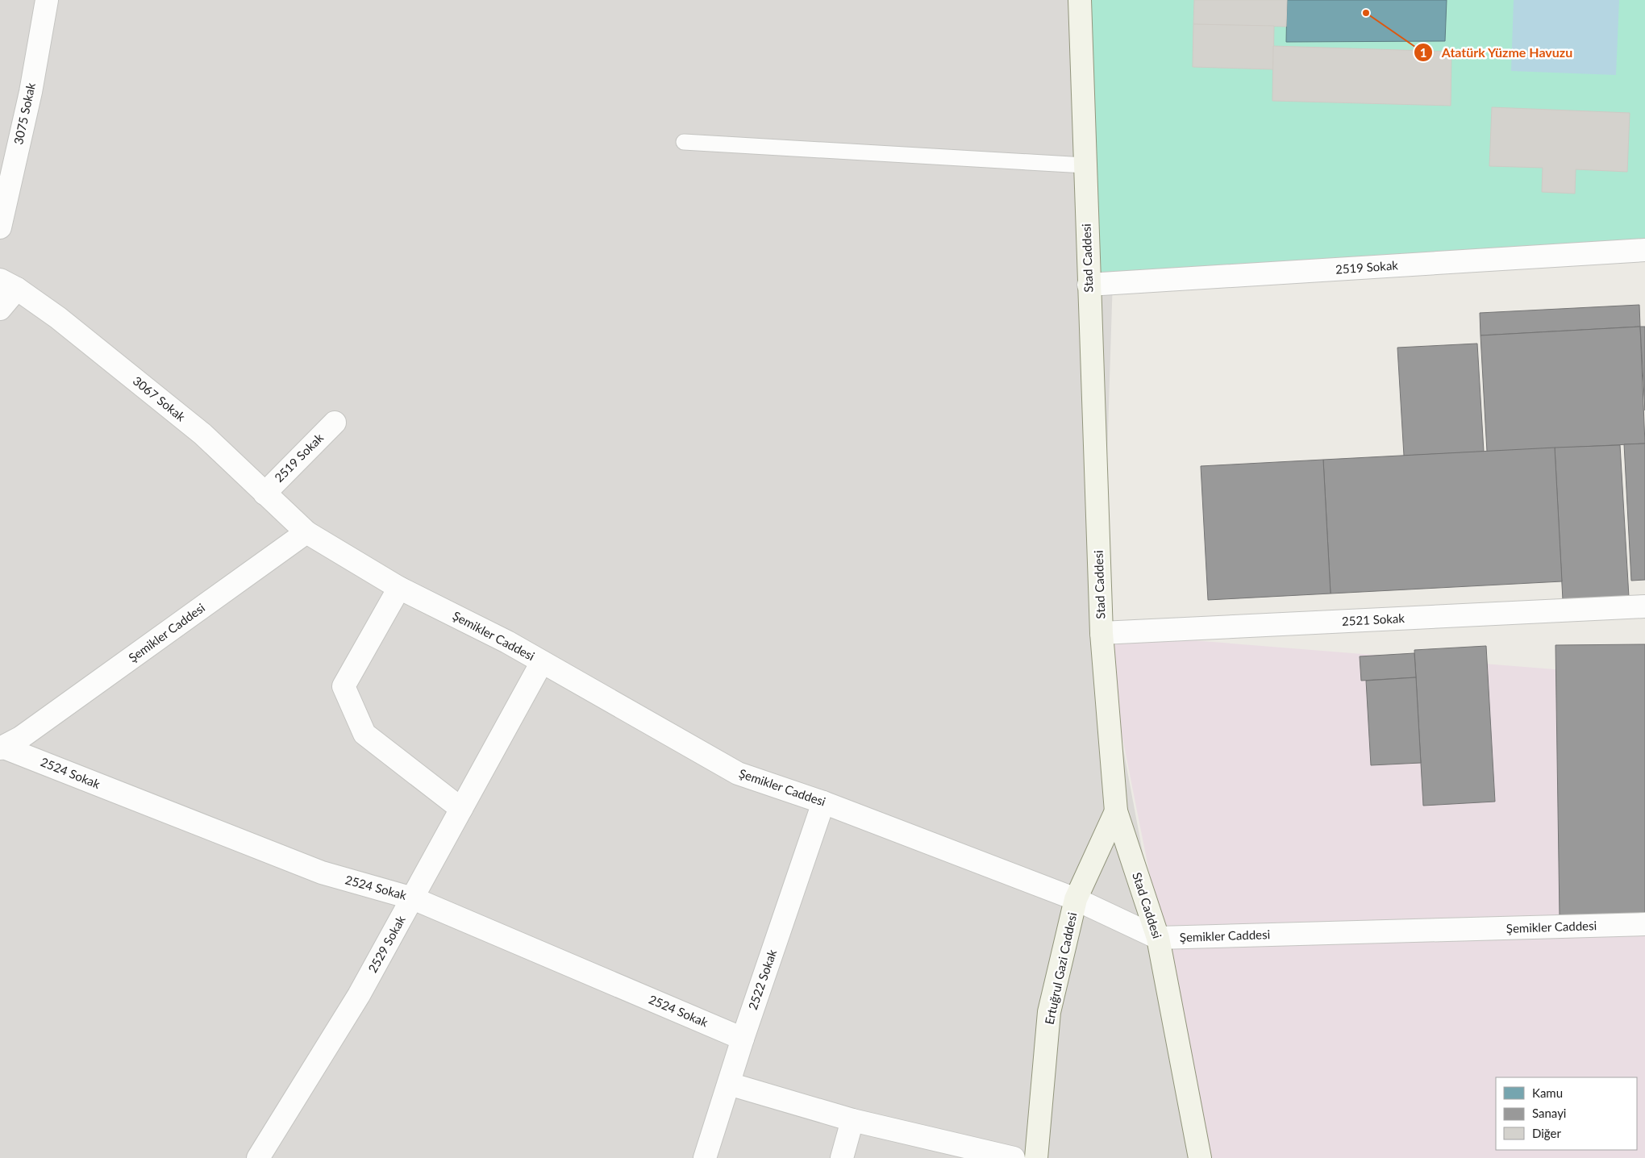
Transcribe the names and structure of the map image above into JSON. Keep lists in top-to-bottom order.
{
  "streets": {
    "street": [
      "3075 Sokak",
      "Stad Caddesi",
      "2519 Sokak",
      "3067 Sokak",
      "2521 Sokak",
      "Şemikler Caddesi",
      "2524 Sokak",
      "2529 Sokak",
      "Ertuğrul Gazi Caddesi",
      "2522 Sokak"
    ]
  },
  "crossings": [
    ["Stad Caddesi", "2519 Sokak"],
    ["Stad Caddesi", "2521 Sokak"],
    ["Stad Caddesi", "Şemikler Caddesi"],
    ["Stad Caddesi", "Ertuğrul Gazi Caddesi"],
    ["2519 Sokak", "3067 Sokak"],
    ["3067 Sokak", "Şemikler Caddesi"],
    ["Şemikler Caddesi", "2524 Sokak"],
    ["Şemikler Caddesi", "2529 Sokak"],
    ["Şemikler Caddesi", "Ertuğrul Gazi Caddesi"],
    ["Şemikler Caddesi", "2522 Sokak"],
    ["2524 Sokak", "2529 Sokak"],
    ["2524 Sokak", "2522 Sokak"]
  ],
  "places": ["Atatürk Yüzme Havuzu"],
  "legend": ["Kamu", "Sanayi", "Diğer"]
}
